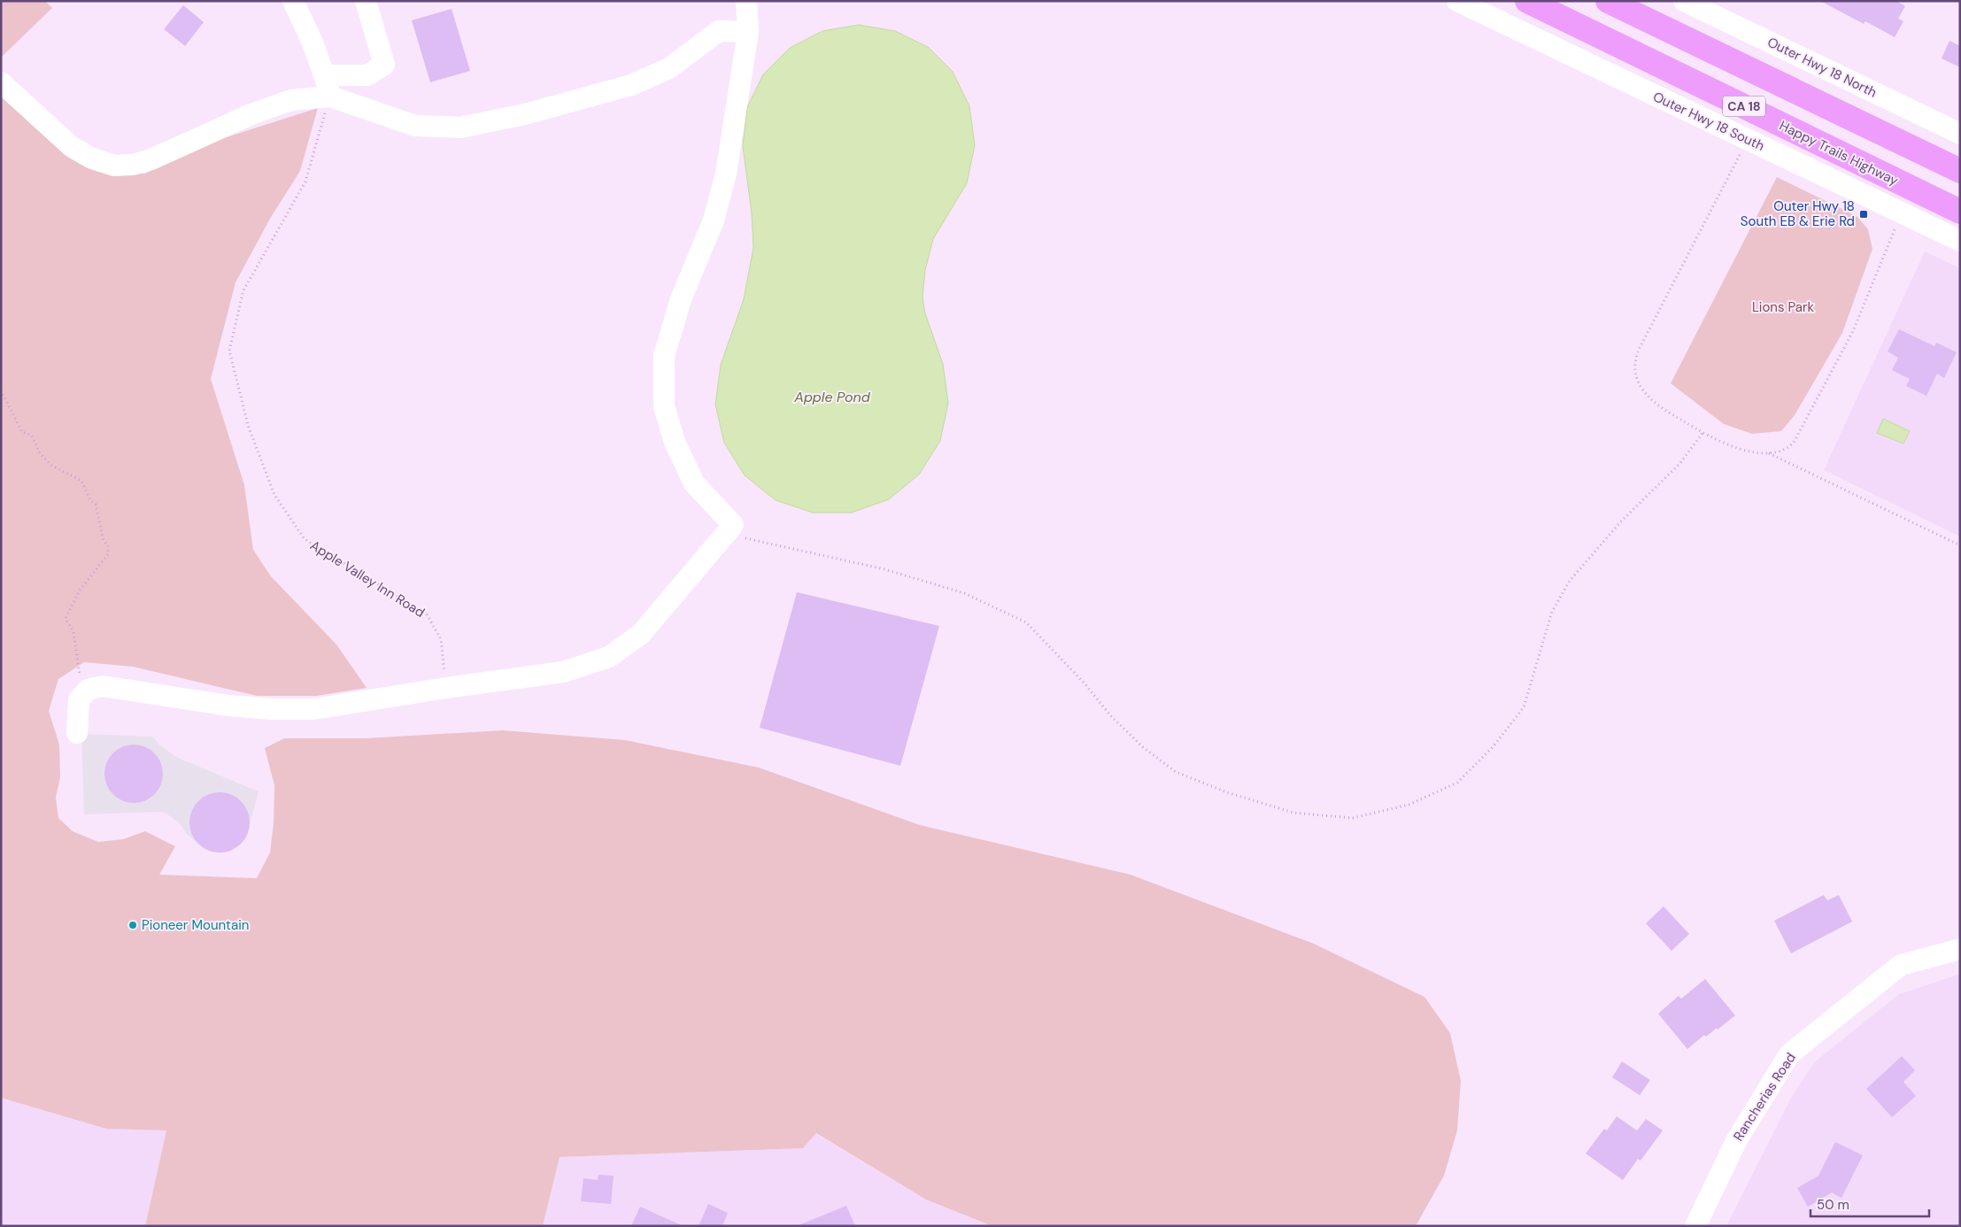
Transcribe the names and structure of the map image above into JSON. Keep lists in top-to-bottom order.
{
  "streets": {
    "main road": ["CA 18", "Happy Trails Highway"],
    "street": ["Outer Hwy 18 North", "Outer Hwy 18 South", "Rancherias Road"],
    "path": ["Apple Valley Inn Road"]
  },
  "water": ["Apple Pond"],
  "parks": ["Lions Park"],
  "places": {
    "transit": ["Outer Hwy 18 South EB & Erie Rd"],
    "other": ["Pioneer Mountain"]
  },
  "scale_bar": "50 m"
}
